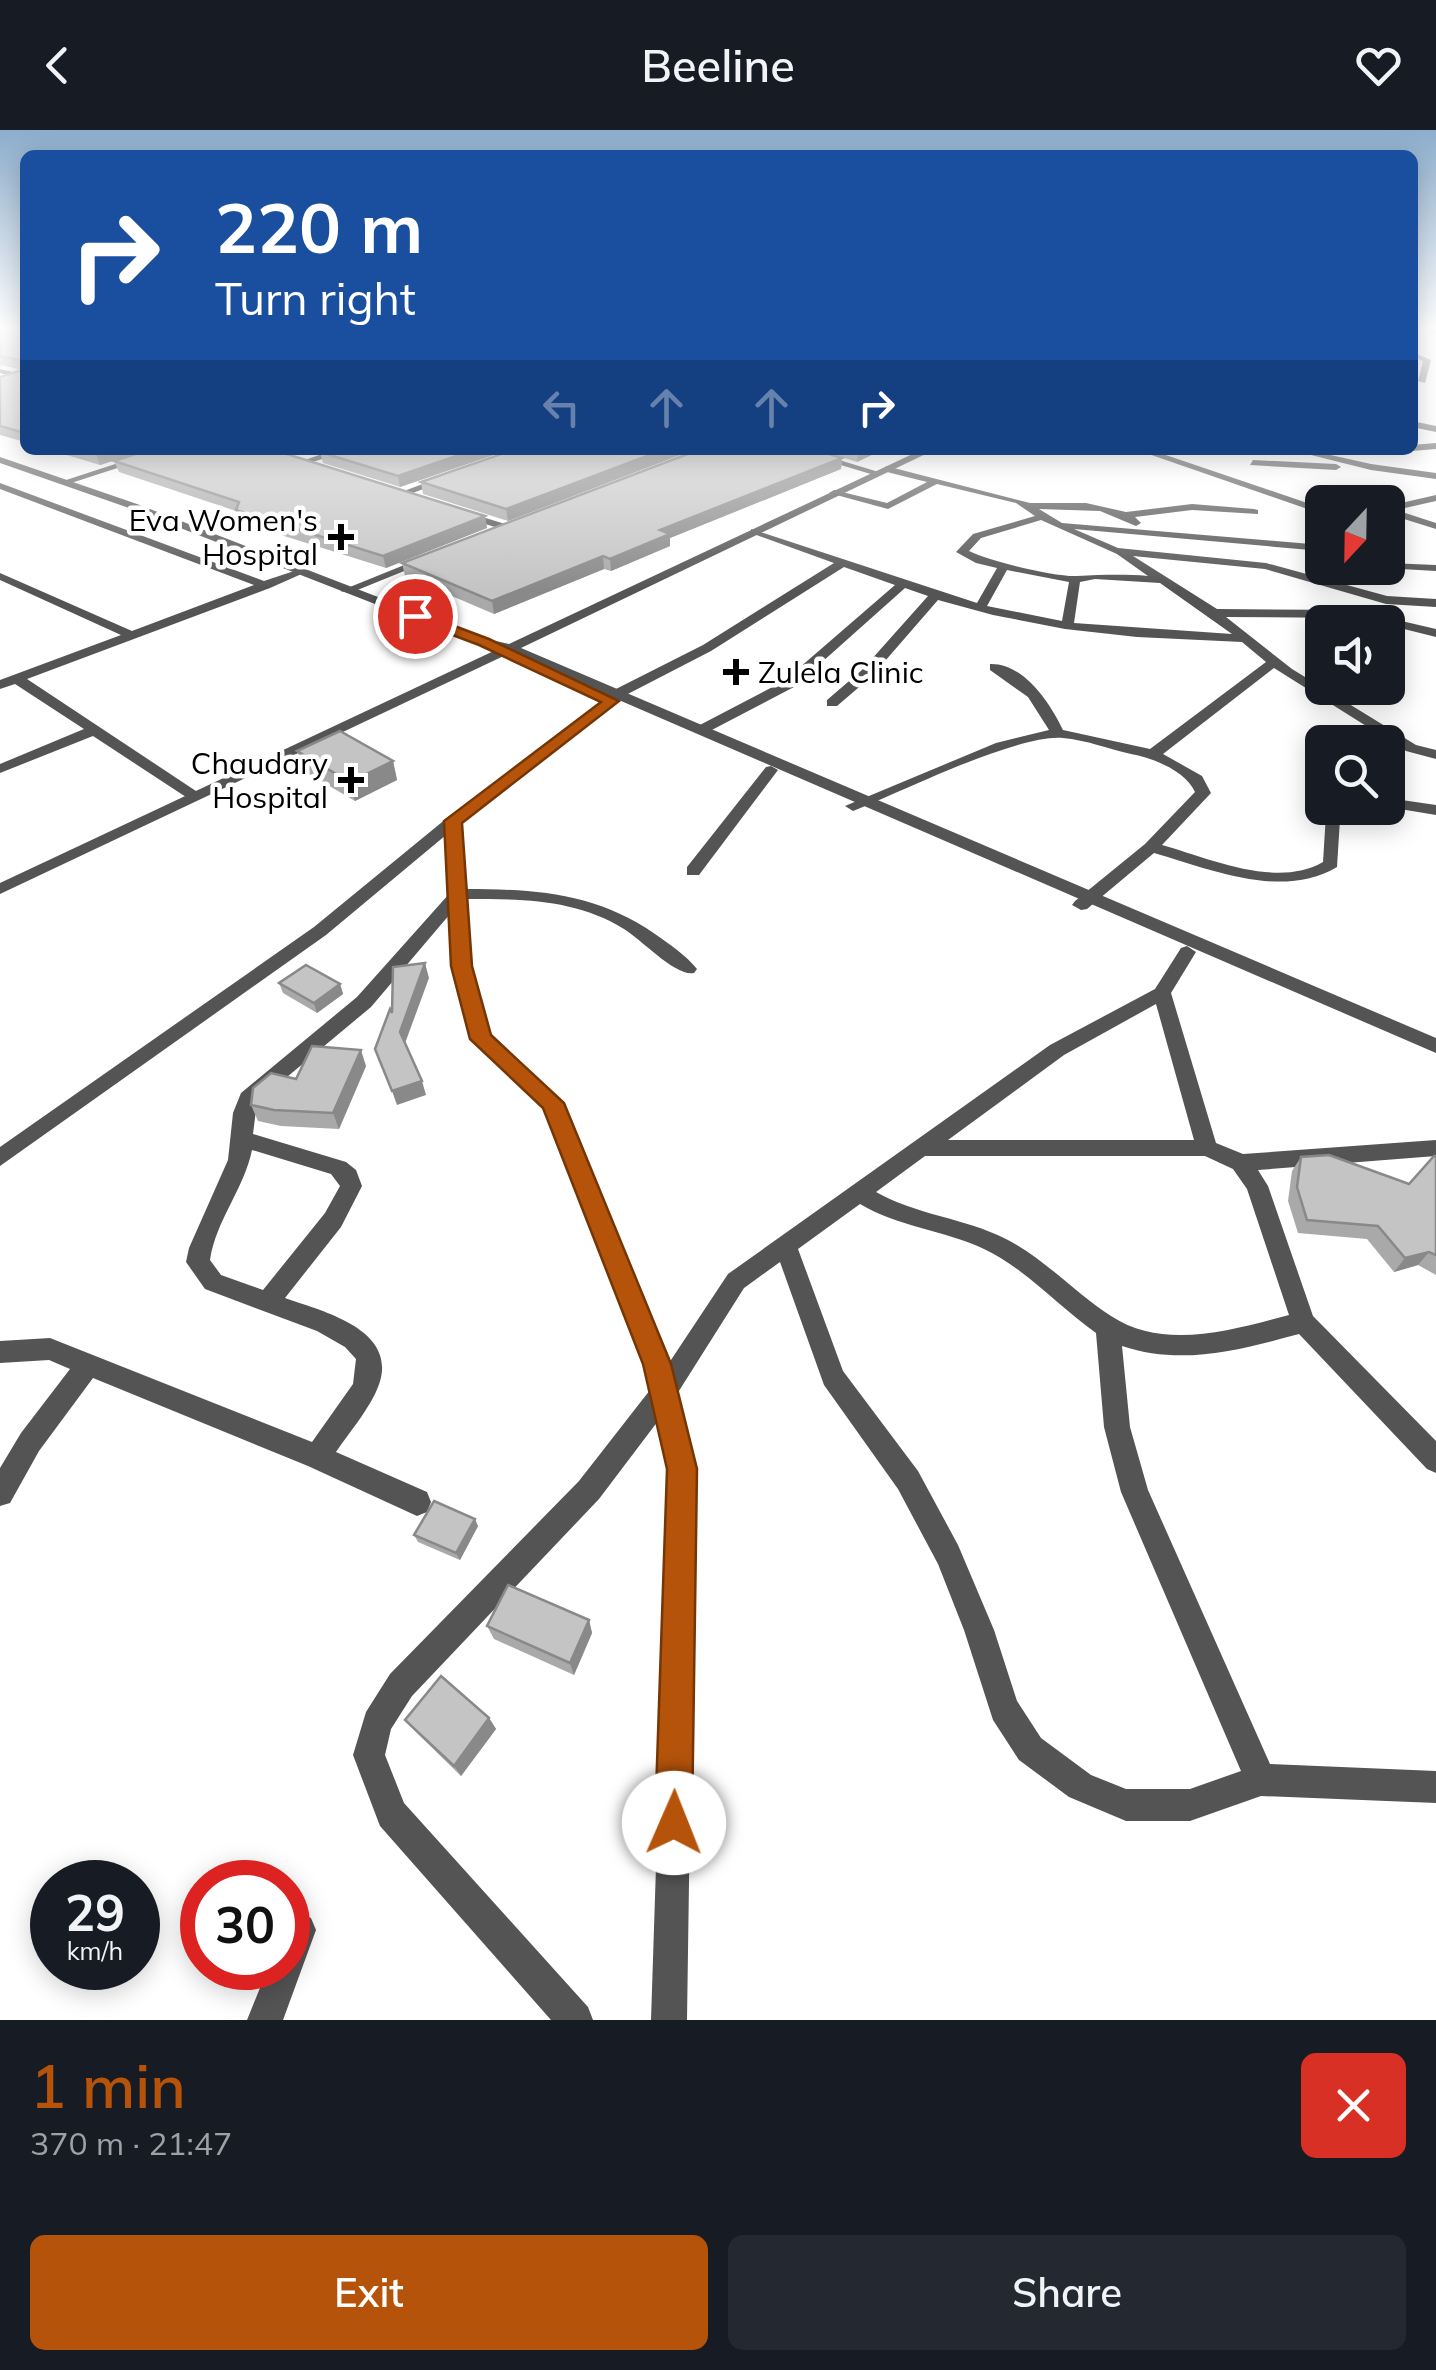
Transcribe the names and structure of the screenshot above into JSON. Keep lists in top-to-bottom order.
{
  "places": {
    "health": ["Eva Women's Hospital", "Zulela Clinic", "Chaudary Hospital"]
  },
  "north": "bottom",
  "page": {
    "header": "Beeline",
    "turn": ["220 m", "Turn right"],
    "speed": "29 km/h",
    "limit": "30",
    "heading": ["1 min", "370 m · 21:47"],
    "buttons": ["Exit", "Share"]
  }
}
